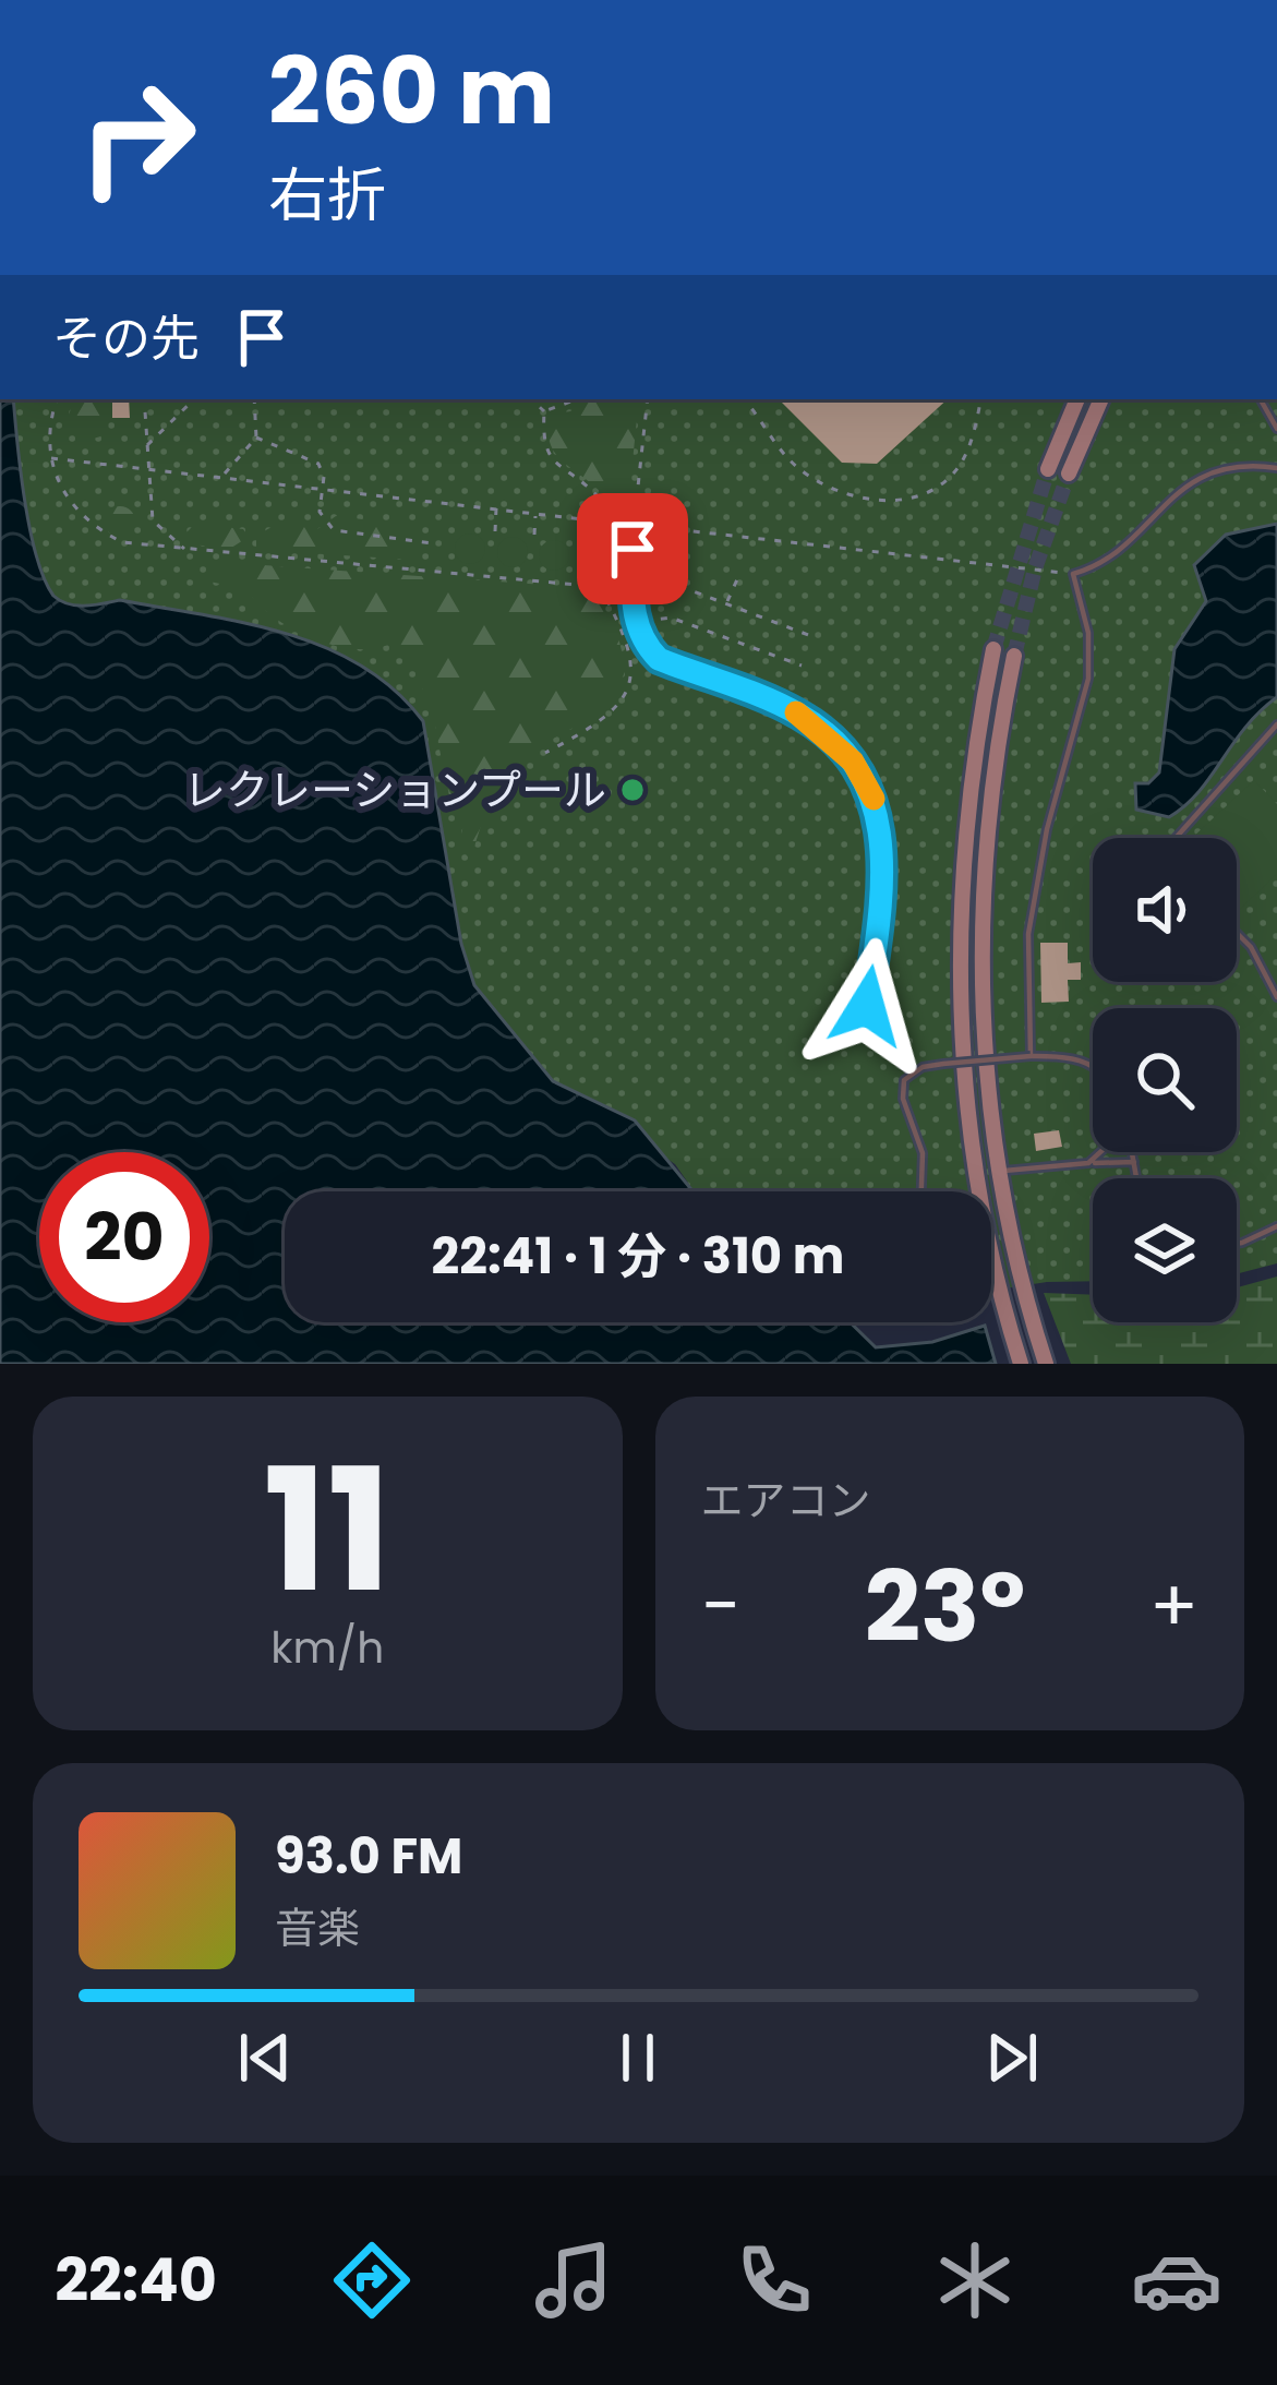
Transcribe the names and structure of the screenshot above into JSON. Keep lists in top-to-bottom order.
{
  "places": ["レクレーションプール"],
  "page": {
    "turn": ["260 m", "右折"],
    "then": "その先",
    "limit": "20",
    "trip": "22:41 · 1 分 · 310 m",
    "tile": [
      ["11", "km/h"],
      "エアコン"
    ],
    "heat": ["−", "23°", "+"],
    "song": ["93.0 FM", "音楽"],
    "tabs": "22:40"
  }
}
